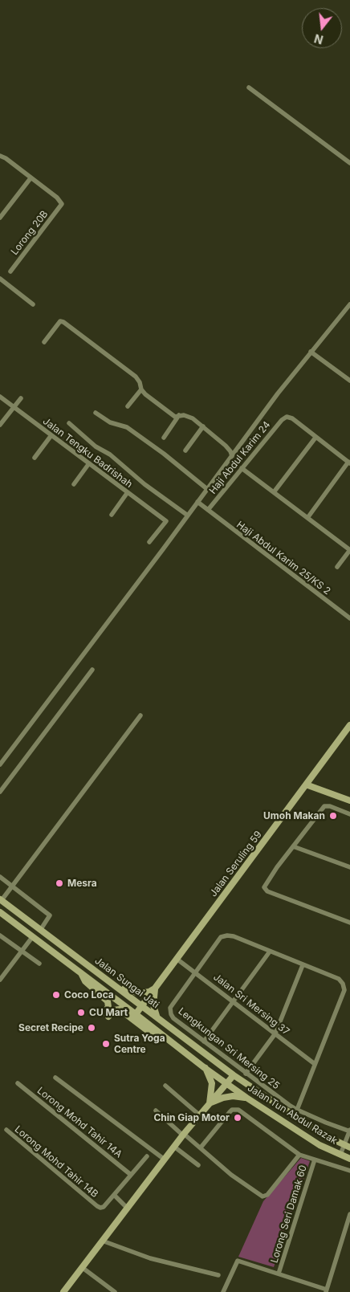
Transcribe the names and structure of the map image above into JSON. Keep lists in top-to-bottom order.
{
  "streets": {
    "main road": ["Jalan Seruling 59", "Jalan Sungai Jati", "Jalan Tun Abdul Razak"],
    "street": [
      "Lorong 20B",
      "Jalan Tengku Badrishah",
      "Haji Abdul Karim 24",
      "Haji Abdul Karim 25/KS 2",
      "Jalan Sri Mersing 37",
      "Lengkungan Sri Mersing 25",
      "Lorong Mohd Tahir 14A",
      "Lorong Mohd Tahir 14B",
      "Lorong Seri Damak 60"
    ]
  },
  "crossings": [
    ["Haji Abdul Karim 24", "Haji Abdul Karim 25/KS 2"],
    ["Jalan Seruling 59", "Jalan Sungai Jati"],
    ["Jalan Seruling 59", "Jalan Sri Mersing 37"],
    ["Jalan Sungai Jati", "Jalan Tun Abdul Razak"],
    ["Jalan Sri Mersing 37", "Lengkungan Sri Mersing 25"]
  ],
  "places": [
    "Umoh Makan",
    "Mesra",
    "Coco Loca",
    "CU Mart",
    "Secret Recipe",
    "Sutra Yoga Centre",
    "Chin Giap Motor"
  ],
  "north": "bottom"
}
